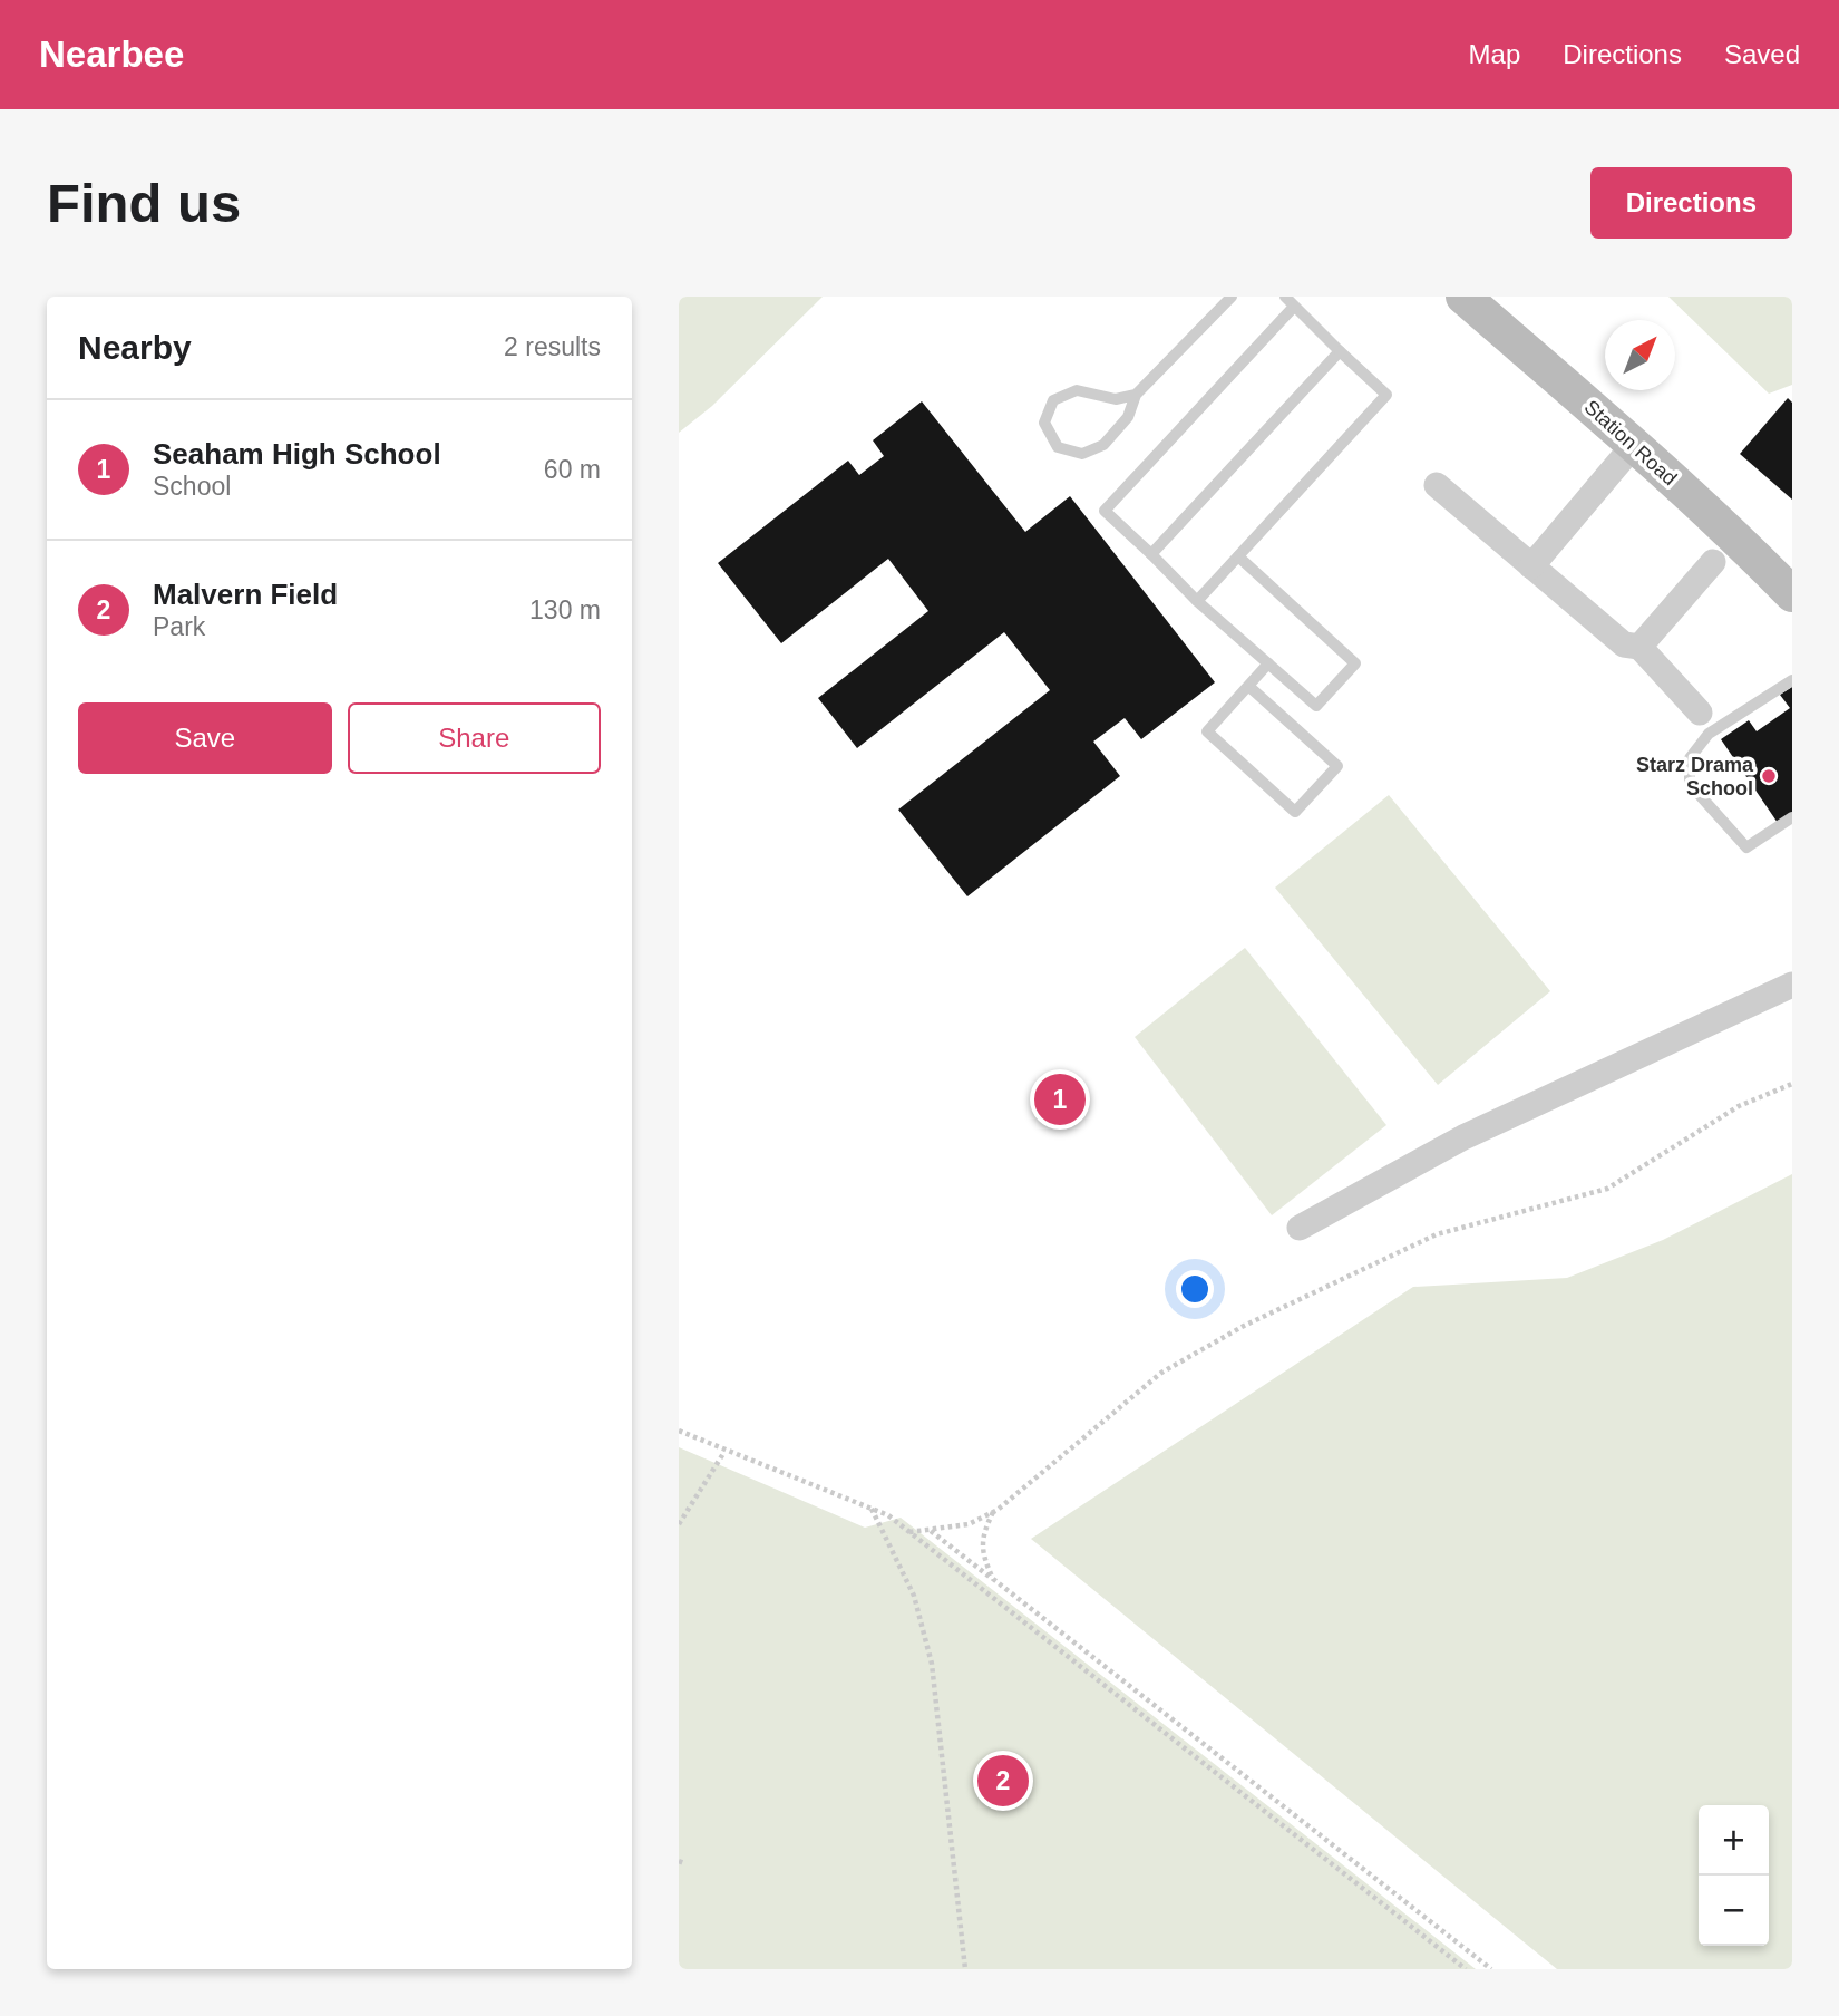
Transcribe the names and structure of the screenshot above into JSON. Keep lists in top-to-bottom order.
{
  "streets": {
    "main road": ["Station Road"]
  },
  "places": ["Starz Drama School"],
  "north": "top right",
  "page": {
    "header": "Nearbee",
    "nav": ["Map", "Directions", "Saved"],
    "buttons": [
      "Directions",
      ["Save", "Share"]
    ],
    "title": "Find us",
    "heading": ["Nearby", "2 results"],
    "list": [
      {
        "mark": "1",
        "name": "Seaham High School",
        "note": "School",
        "value": "60 m"
      },
      {
        "mark": "2",
        "name": "Malvern Field",
        "note": "Park",
        "value": "130 m"
      }
    ],
    "pins": ["1", "2"],
    "map_buttons": ["+", "−"]
  }
}
